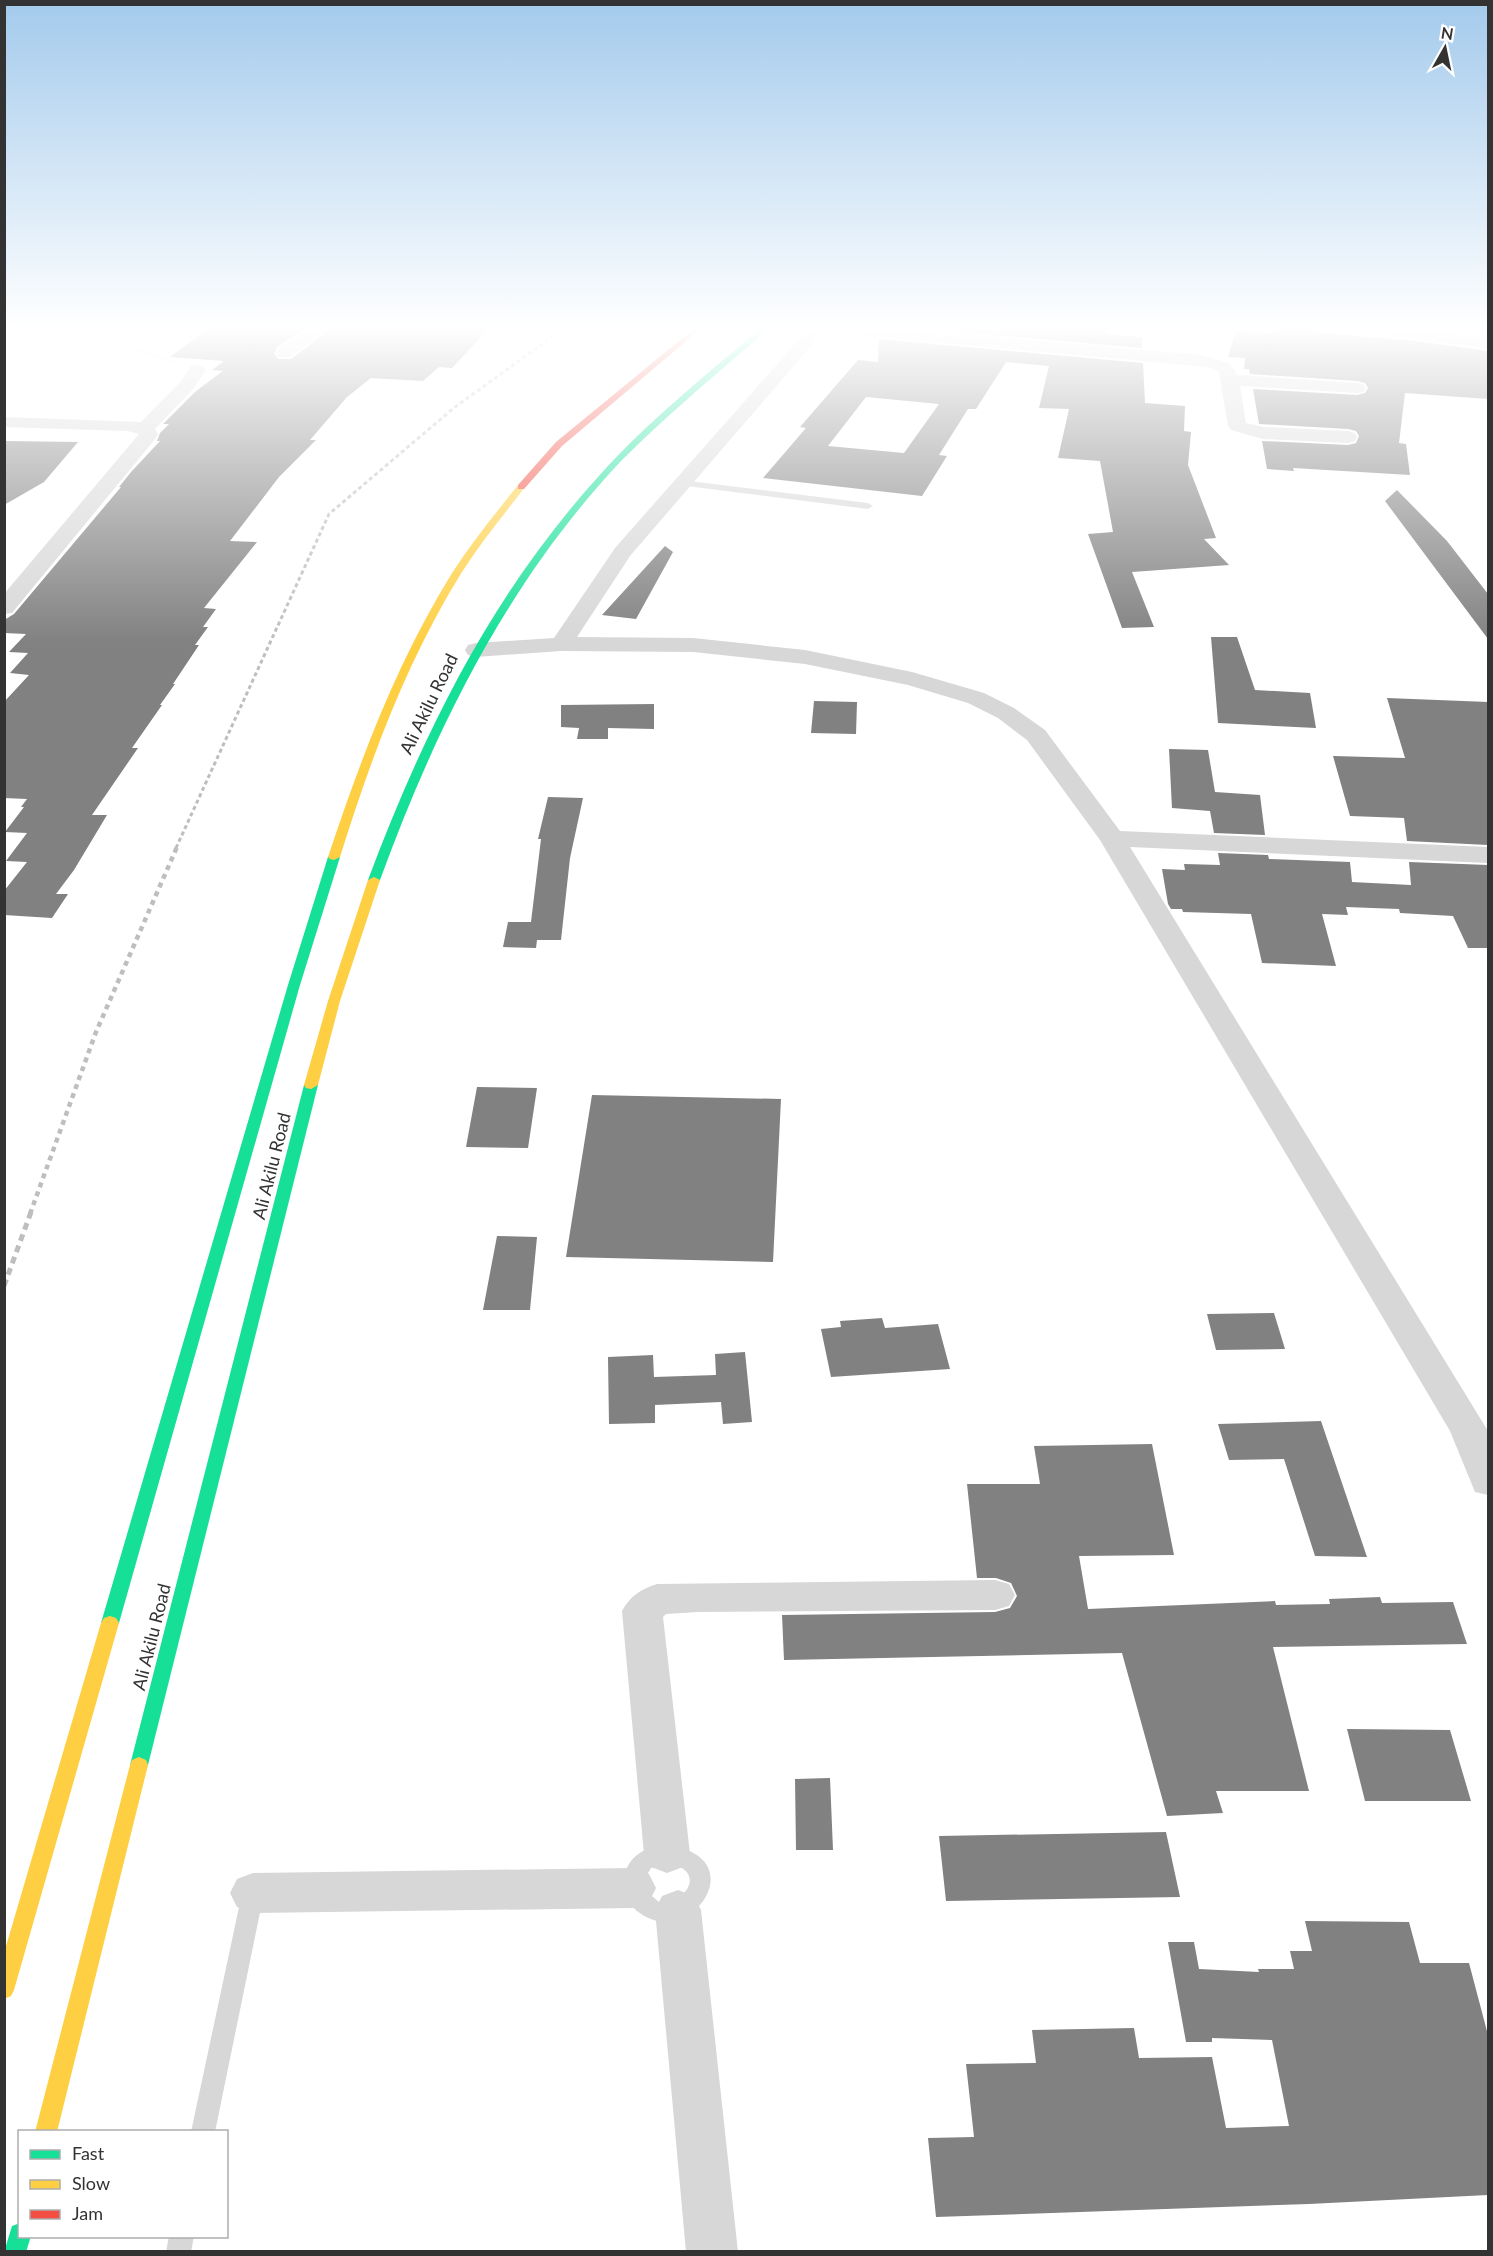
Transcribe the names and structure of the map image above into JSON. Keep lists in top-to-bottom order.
{
  "streets": {
    "main road": ["Ali Akilu Road"]
  },
  "legend": ["Fast", "Slow", "Jam"],
  "north": "top"
}
